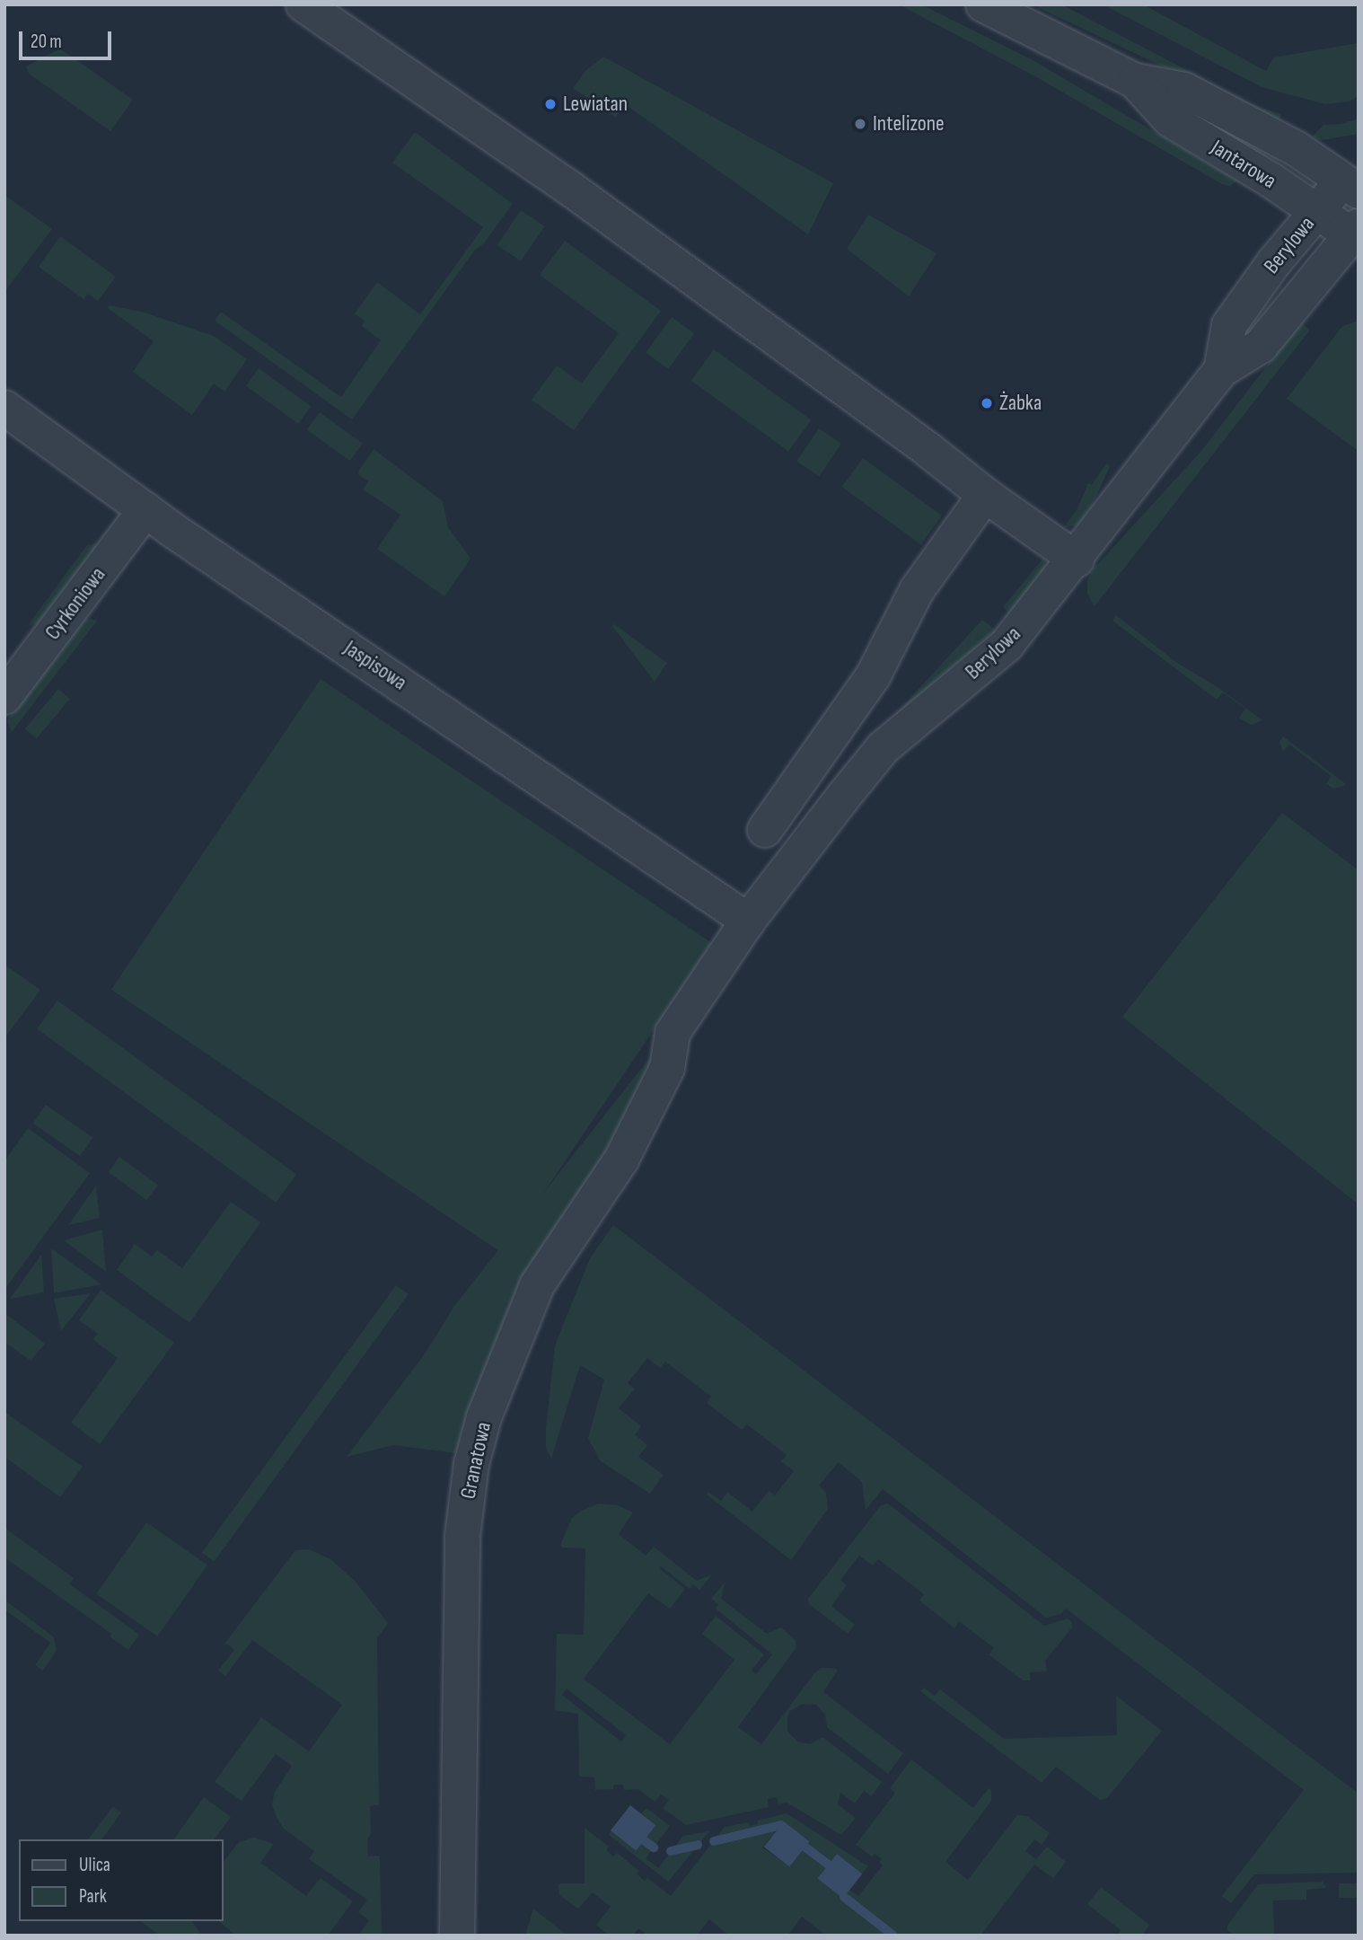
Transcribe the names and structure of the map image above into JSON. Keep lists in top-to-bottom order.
{
  "streets": {
    "street": [
      "Jantarowa",
      "Berylowa",
      "Cyrkoniowa",
      "Jaspisowa",
      "Granatowa"
    ]
  },
  "crossings": [
    ["Jantarowa", "Berylowa"],
    ["Berylowa", "Jaspisowa"],
    ["Berylowa", "Granatowa"],
    ["Cyrkoniowa", "Jaspisowa"]
  ],
  "places": ["Lewiatan", "Intelizone", "Żabka"],
  "legend": ["Ulica", "Park"],
  "scale_bar": "20 m"
}
